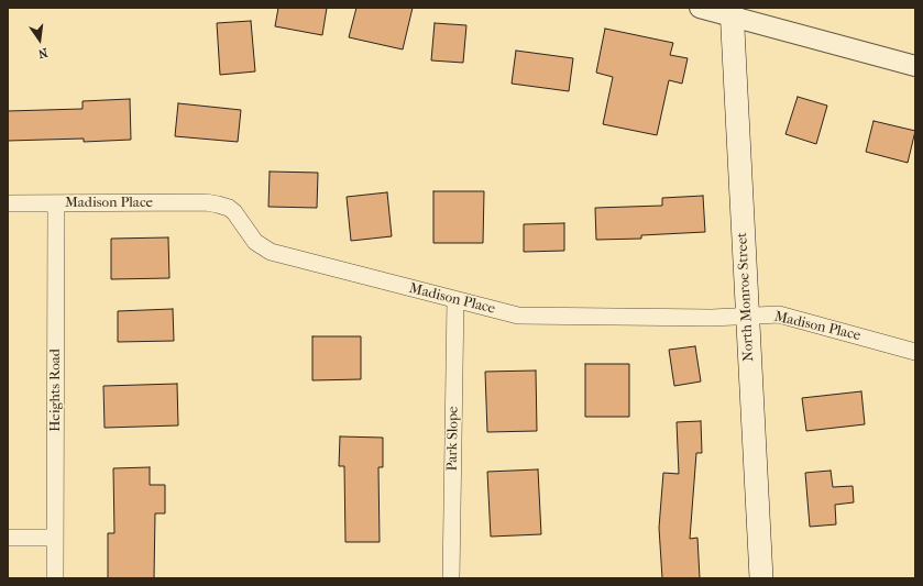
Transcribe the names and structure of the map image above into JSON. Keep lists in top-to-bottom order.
{
  "streets": {
    "main road": ["North Monroe Street"],
    "street": ["Madison Place", "Heights Road", "Park Slope"]
  },
  "crossings": [
    ["Madison Place", "North Monroe Street"],
    ["Madison Place", "Heights Road"],
    ["Madison Place", "Park Slope"]
  ],
  "north": "bottom"
}
